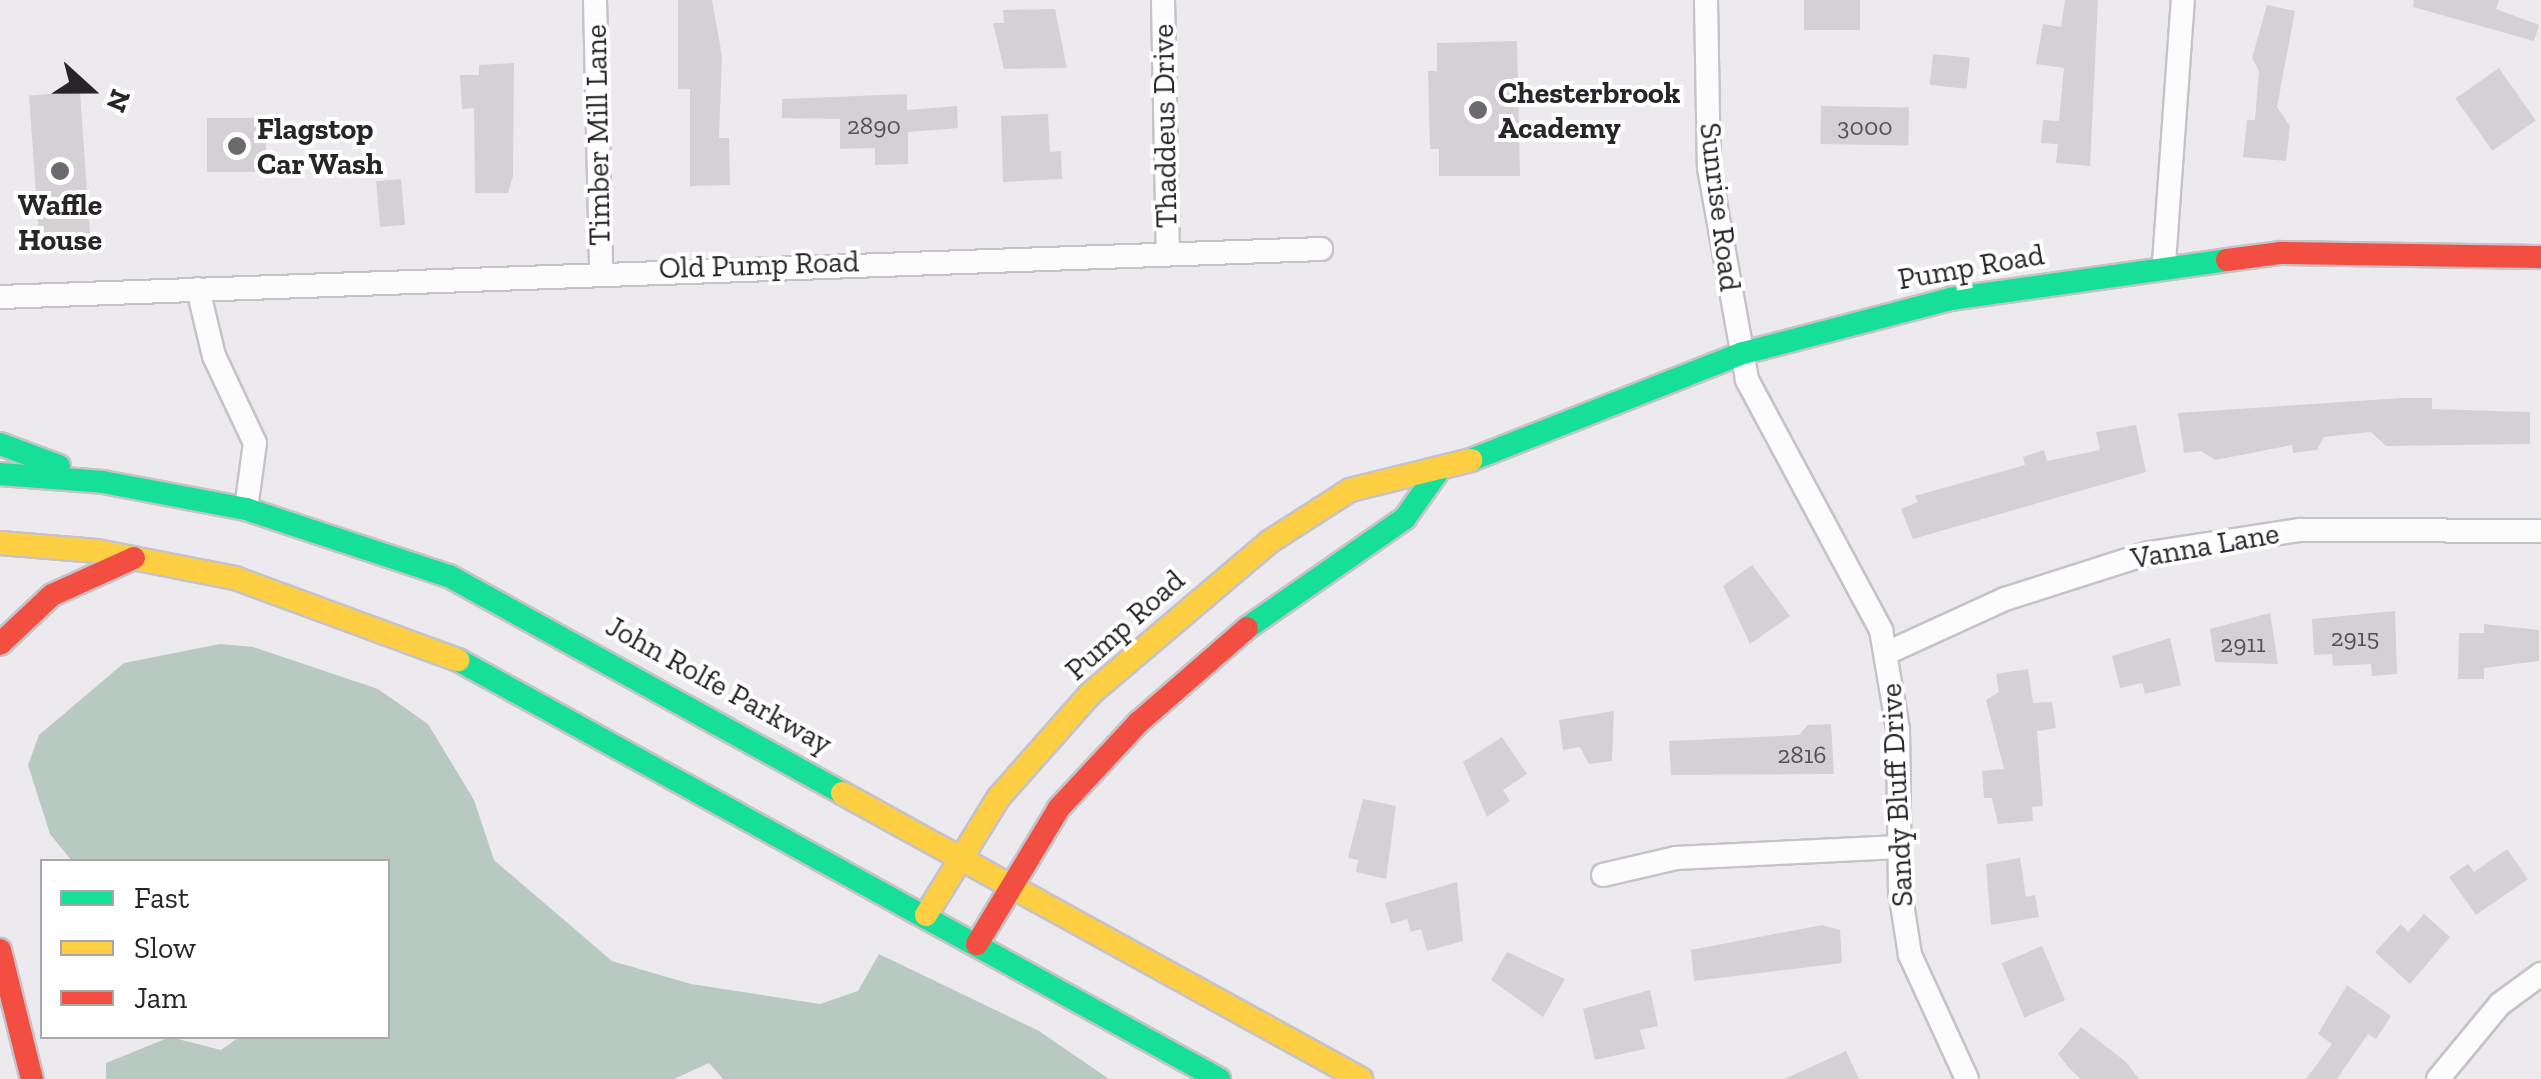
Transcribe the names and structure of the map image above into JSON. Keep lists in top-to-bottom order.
{
  "streets": {
    "main road": ["Pump Road", "John Rolfe Parkway"],
    "street": [
      "Thaddeus Drive",
      "Timber Mill Lane",
      "Sunrise Road",
      "Old Pump Road",
      "Vanna Lane",
      "Sandy Bluff Drive"
    ]
  },
  "crossings": [
    ["Thaddeus Drive", "Old Pump Road"],
    ["Timber Mill Lane", "Old Pump Road"],
    ["Sunrise Road", "Pump Road"],
    ["Sunrise Road", "Sandy Bluff Drive"],
    ["Pump Road", "John Rolfe Parkway"],
    ["Pump Road", "Sandy Bluff Drive"],
    ["Vanna Lane", "Sandy Bluff Drive"]
  ],
  "places": ["Chesterbrook Academy", "Flagstop Car Wash", "Waffle House"],
  "house_numbers": [
    "2890",
    "3000",
    "2915",
    "2911",
    "2816"
  ],
  "legend": ["Fast", "Slow", "Jam"],
  "north": "right"
}
